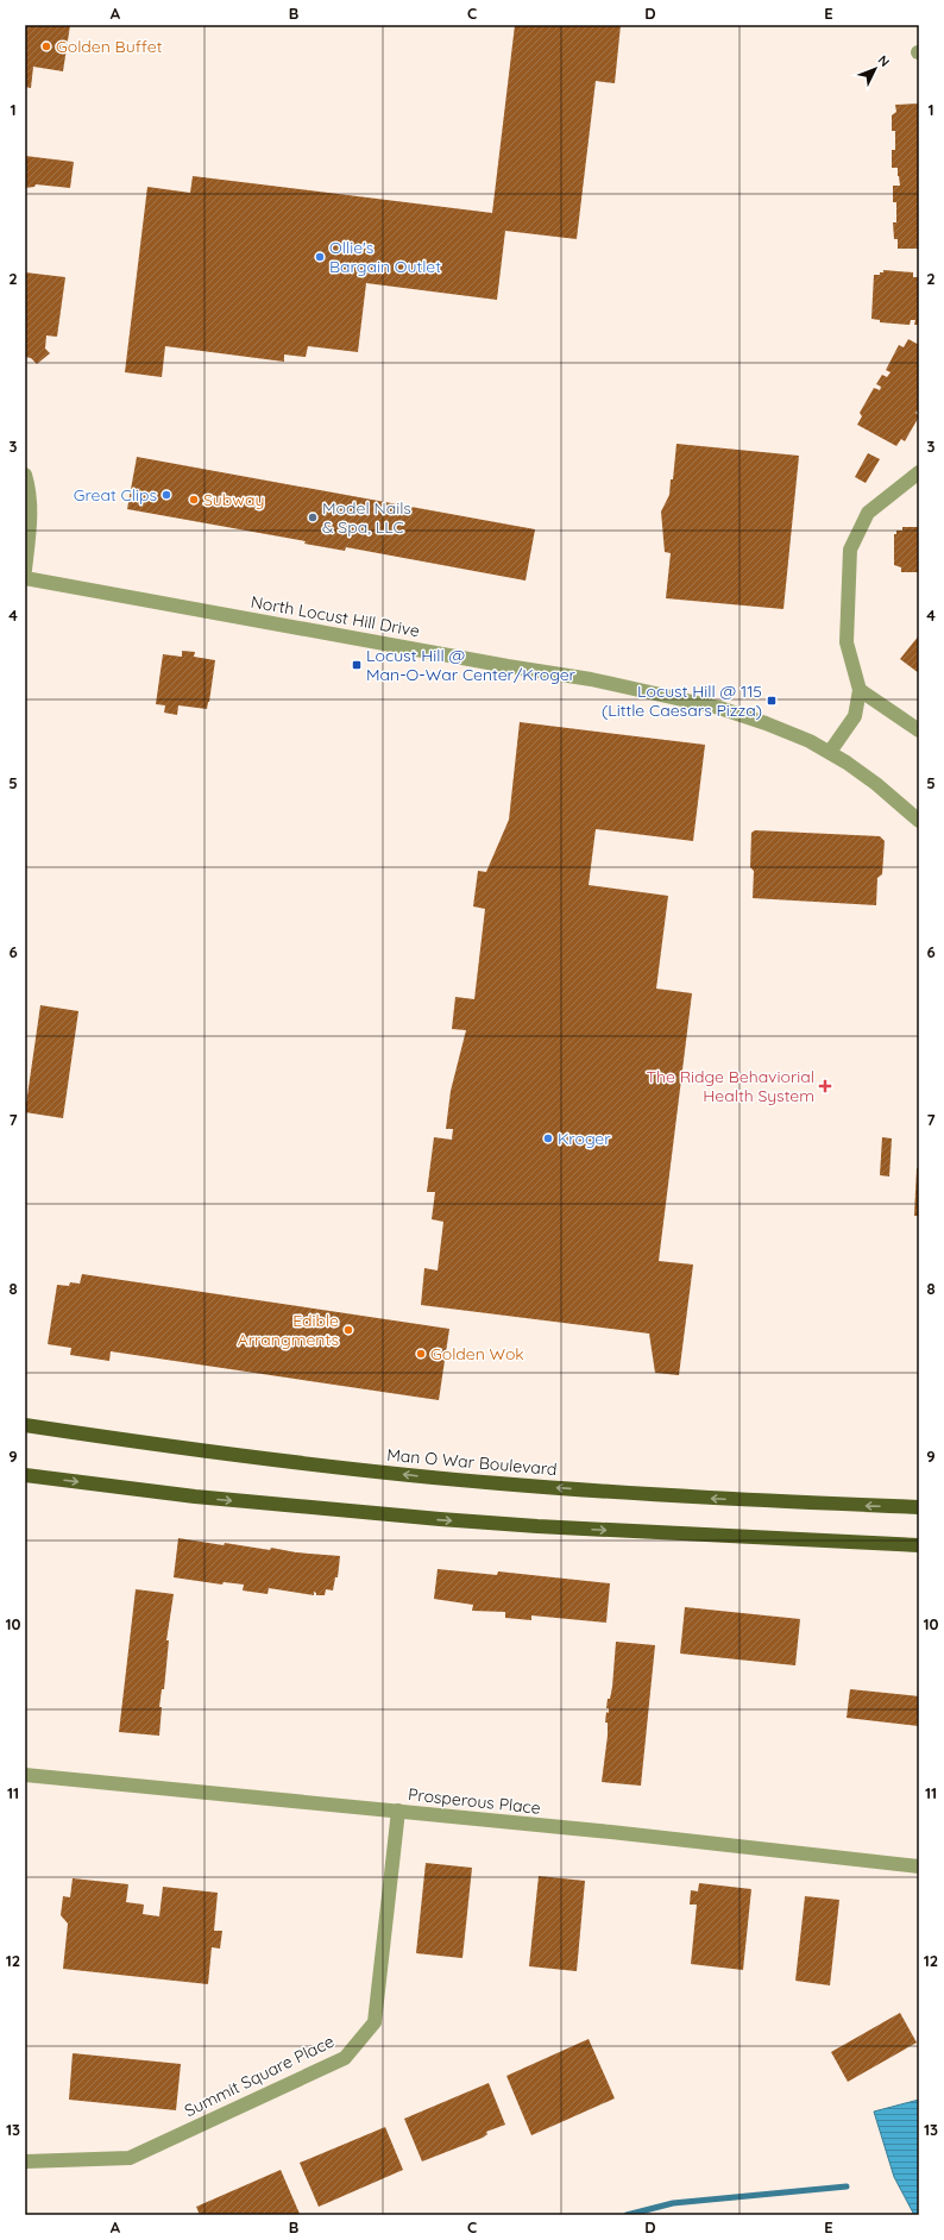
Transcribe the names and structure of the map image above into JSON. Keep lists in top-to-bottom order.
{
  "streets": {
    "main road": ["Man O War Boulevard"],
    "street": ["North Locust Hill Drive", "Prosperous Place", "Summit Square Place"]
  },
  "crossings": [
    ["Prosperous Place", "Summit Square Place"]
  ],
  "places": {
    "other": [
      "Golden Buffet",
      "Ollie's Bargain Outlet",
      "Great Clips",
      "Subway",
      "Model Nails & Spa, LLC",
      "Kroger",
      "Edible Arrangments",
      "Golden Wok"
    ],
    "transit": ["Locust Hill @ Man-O-War Center/Kroger", "Locust Hill @ 115 (Little Caesars Pizza)"],
    "health": ["The Ridge Behaviorial Health System"]
  },
  "north": "top right",
  "grid": {
    "columns": [
      "A",
      "B",
      "C",
      "D",
      "E"
    ],
    "rows": [
      "1",
      "2",
      "3",
      "4",
      "5",
      "6",
      "7",
      "8",
      "9",
      "10",
      "11",
      "12",
      "13"
    ]
  }
}
